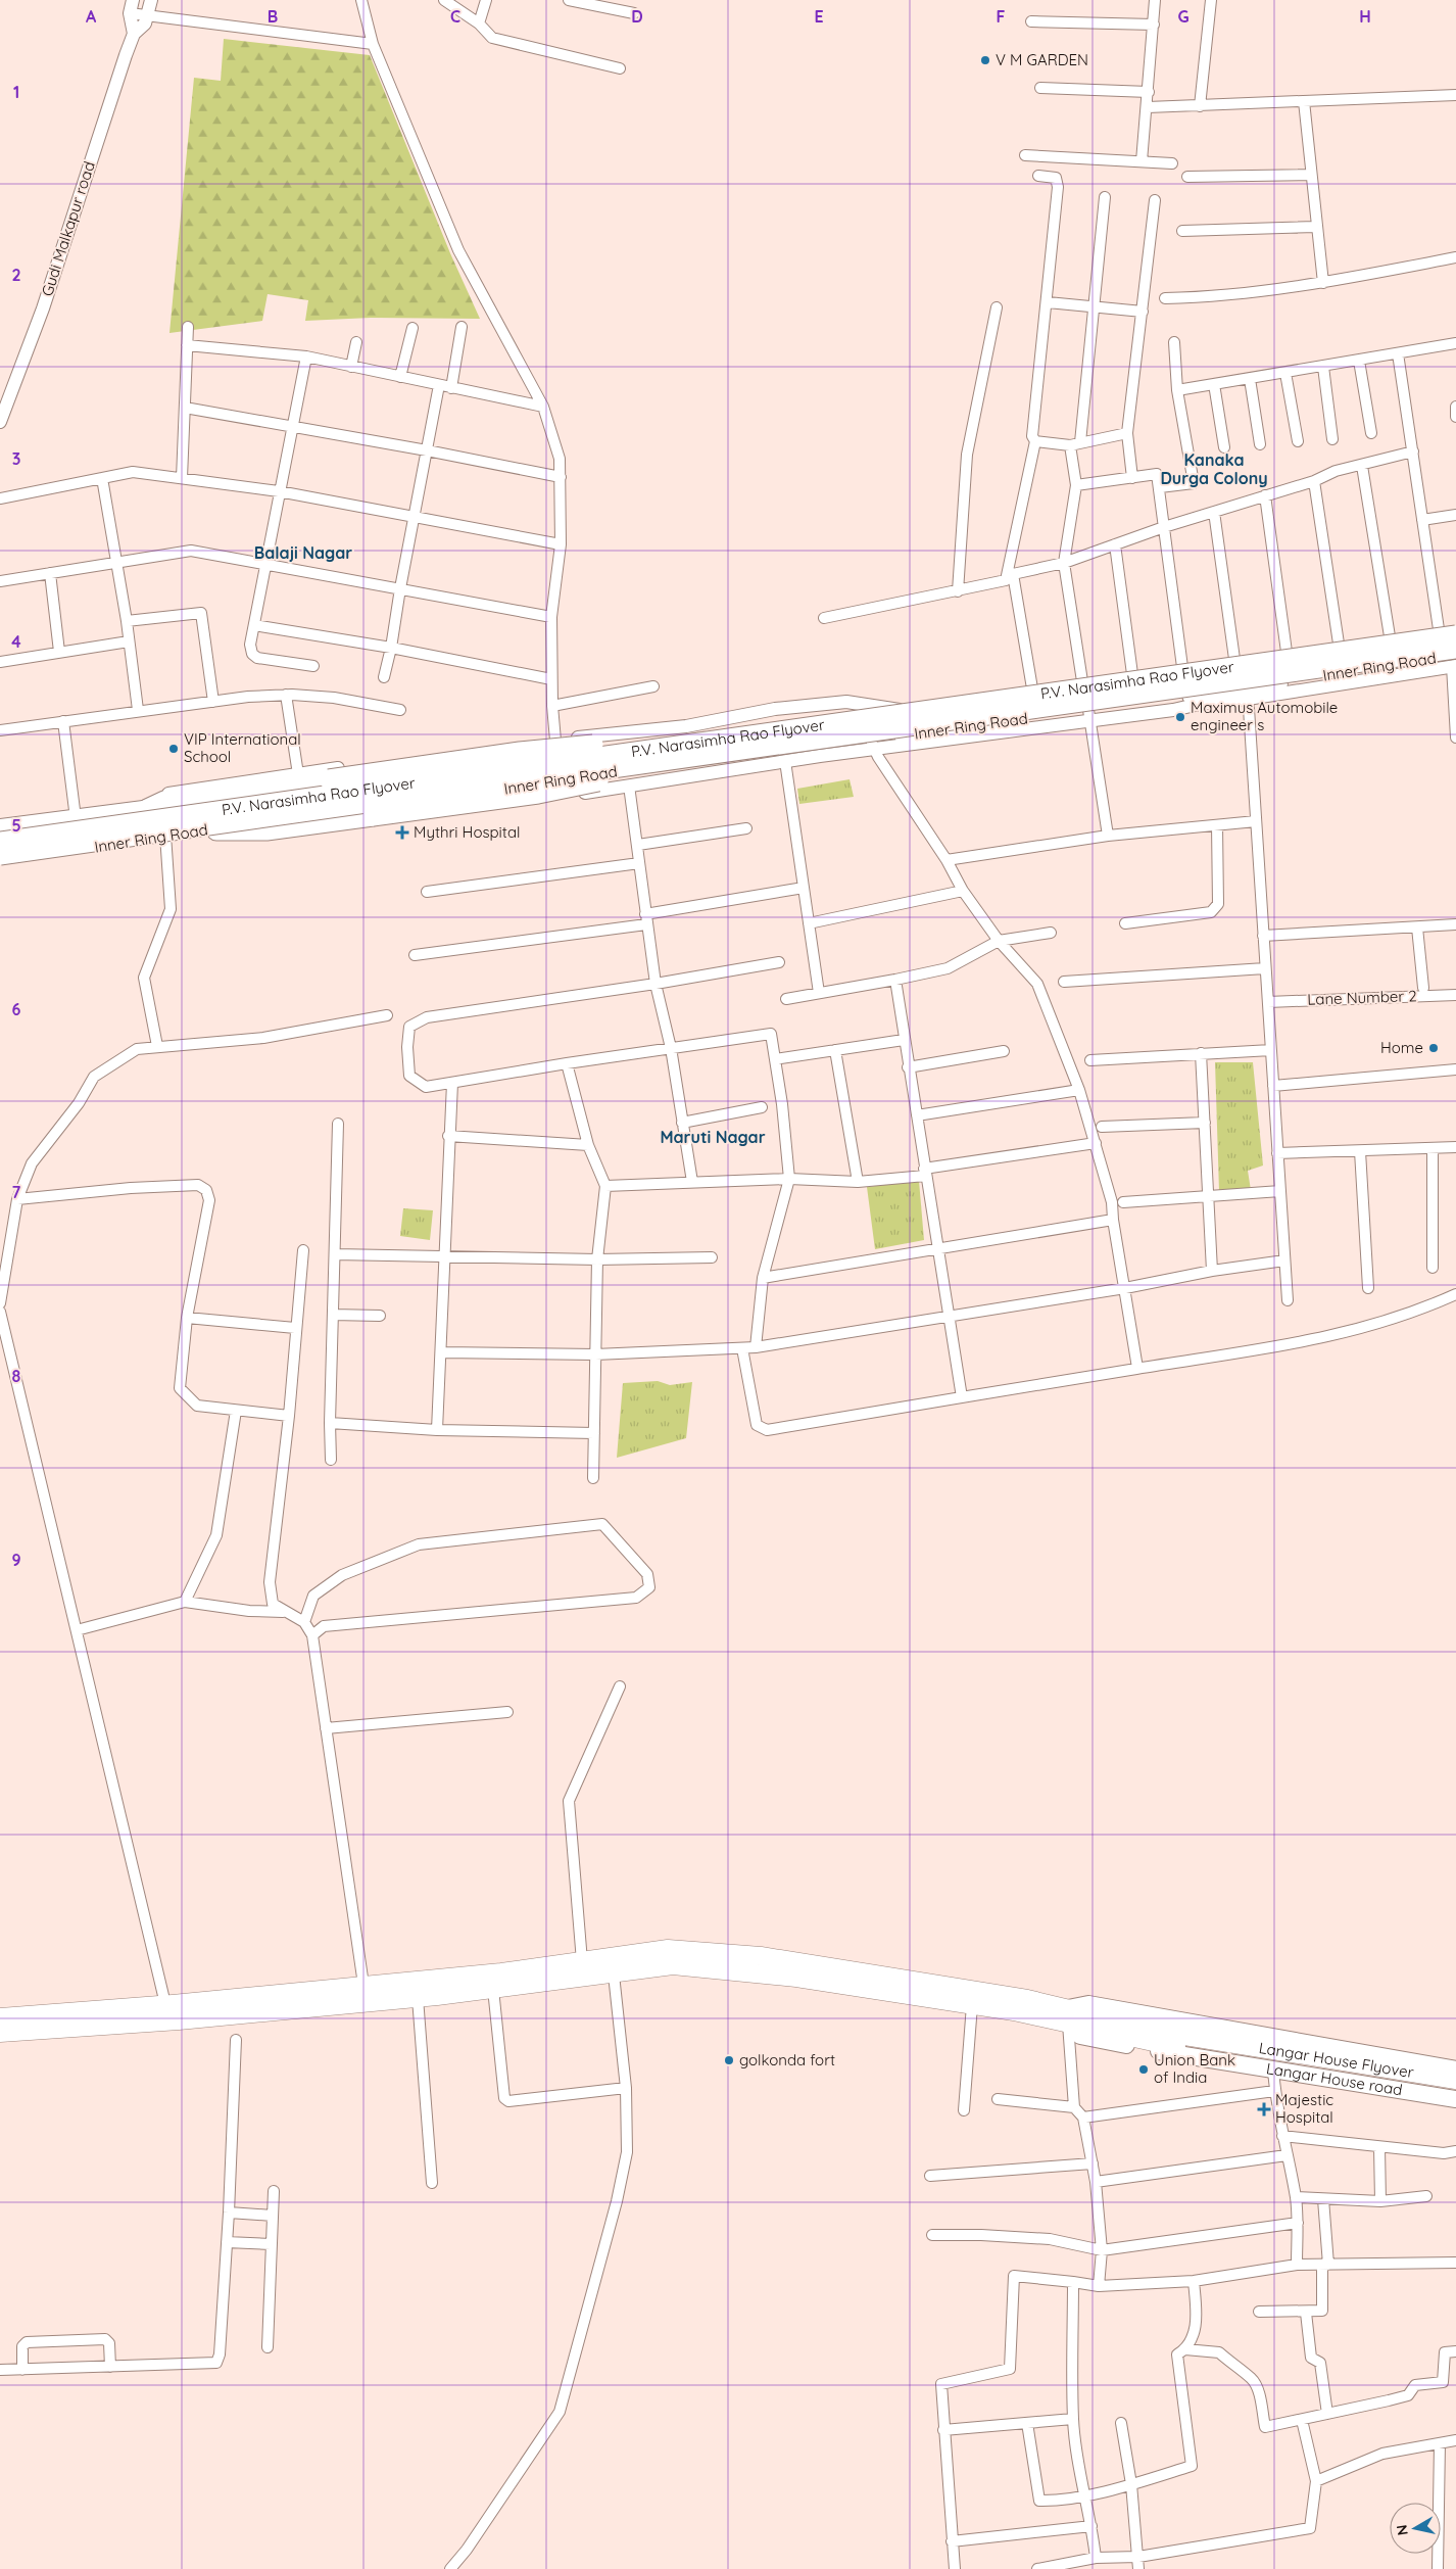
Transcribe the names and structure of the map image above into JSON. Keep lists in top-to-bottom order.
{
  "streets": {
    "highway": ["P.V. Narasimha Rao Flyover", "Langar House Flyover"],
    "main road": ["Inner Ring Road", "Langar House road"],
    "street": ["Gudi Malkapur road", "Lane Number 2"]
  },
  "crossings": [
    ["Inner Ring Road", "P.V. Narasimha Rao Flyover"],
    ["Langar House Flyover", "Langar House road"]
  ],
  "districts": ["Kanaka Durga Colony", "Balaji Nagar", "Maruti Nagar"],
  "places": {
    "other": [
      "V M GARDEN",
      "Maximus Automobile engineer s",
      "VIP International School",
      "Home",
      "golkonda fort",
      "Union Bank of India"
    ],
    "health": ["Mythri Hospital", "Majestic Hospital"]
  },
  "north": "left",
  "grid": {
    "columns": [
      "A",
      "B",
      "C",
      "D",
      "E",
      "F",
      "G",
      "H"
    ],
    "rows": [
      "1",
      "2",
      "3",
      "4",
      "5",
      "6",
      "7",
      "8",
      "9"
    ]
  }
}
